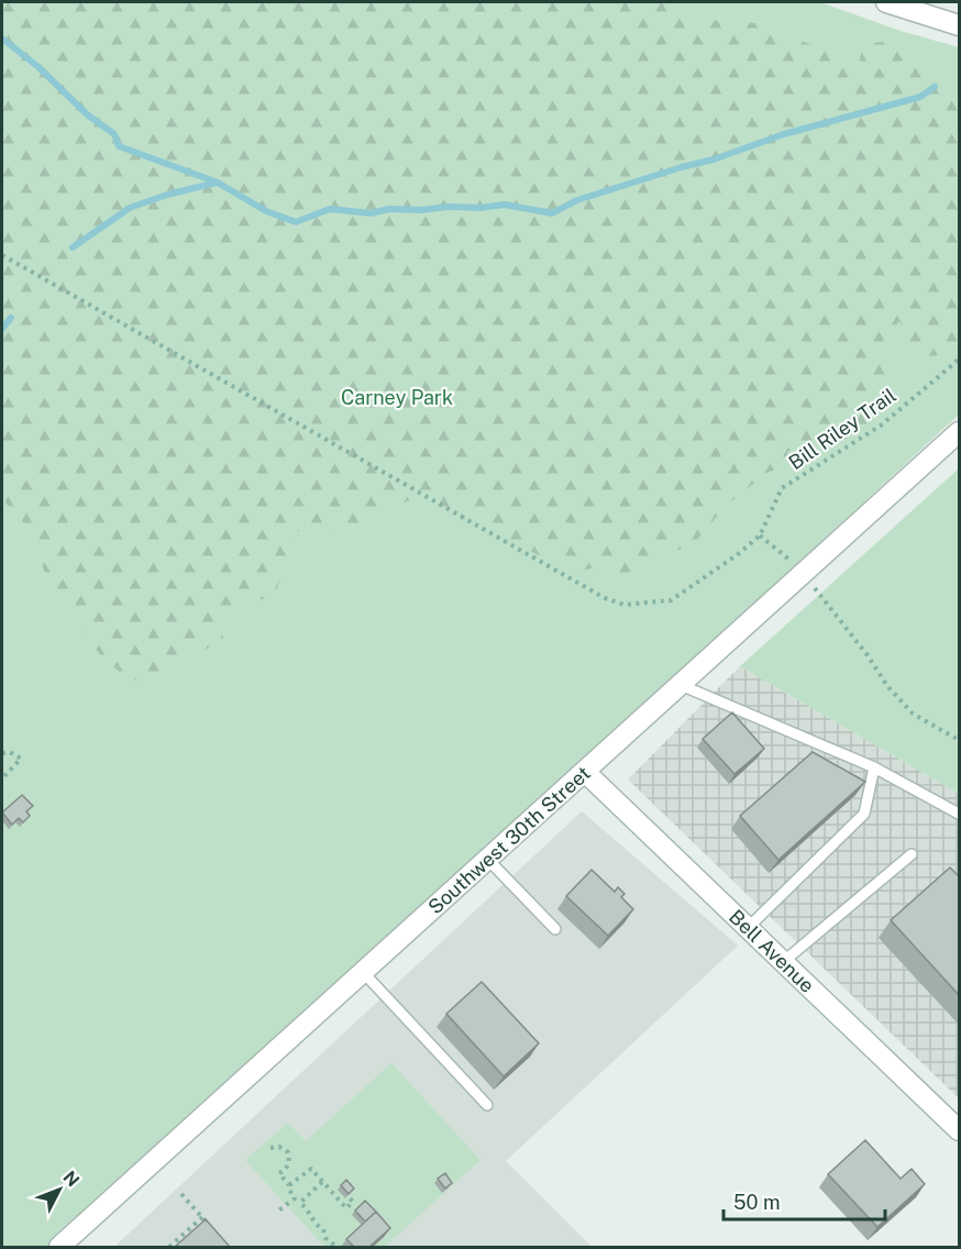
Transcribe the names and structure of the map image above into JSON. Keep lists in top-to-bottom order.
{
  "streets": {
    "street": ["Southwest 30th Street", "Bell Avenue"],
    "path": ["Bill Riley Trail"]
  },
  "crossings": [
    ["Southwest 30th Street", "Bell Avenue"]
  ],
  "parks": ["Carney Park"],
  "scale_bar": "50 m",
  "north": "top right"
}
